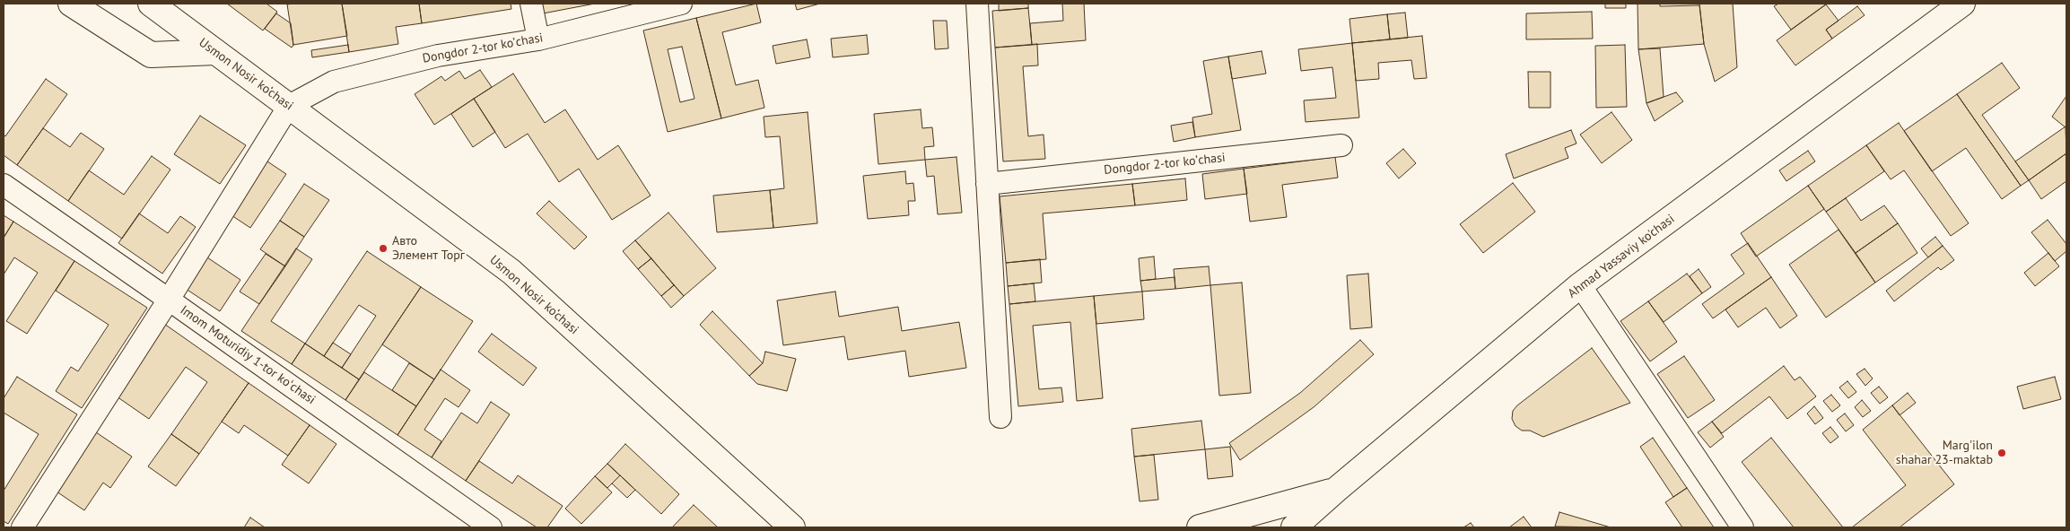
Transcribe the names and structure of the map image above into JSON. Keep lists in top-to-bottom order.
{
  "streets": {
    "main road": ["Usmon Nosir ko‘chasi", "Ahmad Yassaviy ko'chasi"],
    "street": ["Dongdor 2-tor koʼchasi", "Imom Moturidiy 1-tor koʻchasi"]
  },
  "crossings": [
    ["Dongdor 2-tor koʼchasi", "Usmon Nosir ko‘chasi"]
  ],
  "places": ["Авто Элемент Торг", "Marg'ilon shahar 23-maktab"]
}
